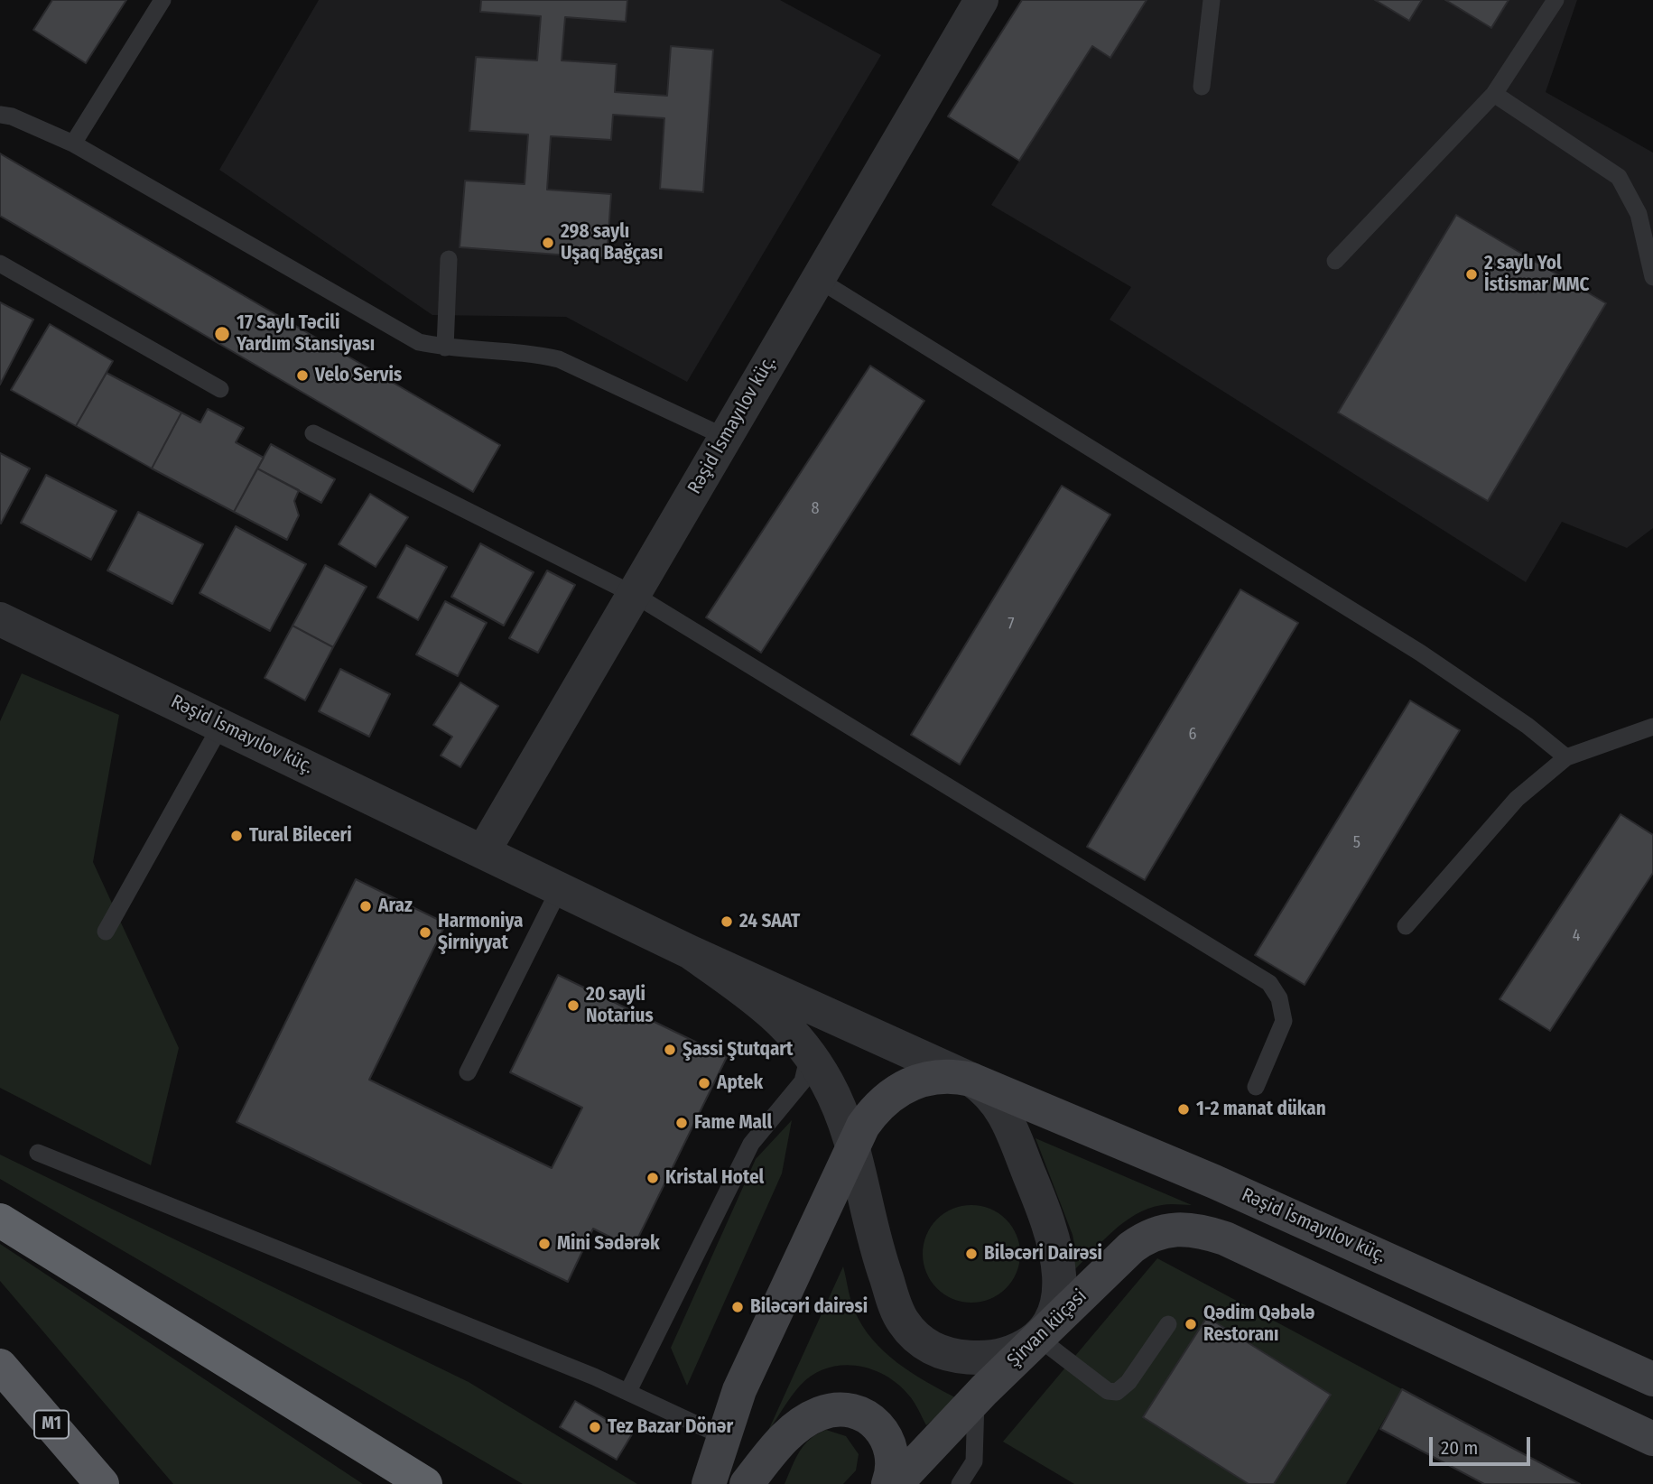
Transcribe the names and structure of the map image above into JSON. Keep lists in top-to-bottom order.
{
  "streets": {
    "highway": ["M1"],
    "main road": ["Rəşid İsmayılov küç.", "Şirvan küçəsi"]
  },
  "places": [
    "298 saylı Uşaq Bağçası",
    "2 saylı Yol İstismar MMC",
    "17 Saylı Təcili Yardım Stansiyası",
    "Velo Servis",
    "Tural Bileceri",
    "Araz",
    "24 SAAT",
    "Harmoniya Şirniyyat",
    "20 sayli Notarius",
    "Şassi Ştutqart",
    "Aptek",
    "1-2 manat dükan",
    "Fame Mall",
    "Kristal Hotel",
    "Mini Sədərək",
    "Biləcəri Dairəsi",
    "Biləcəri dairəsi",
    "Qədim Qəbələ Restoranı",
    "Tez Bazar Dönər"
  ],
  "house_numbers": [
    "8",
    "7",
    "6",
    "5",
    "4"
  ],
  "scale_bar": "20 m"
}
